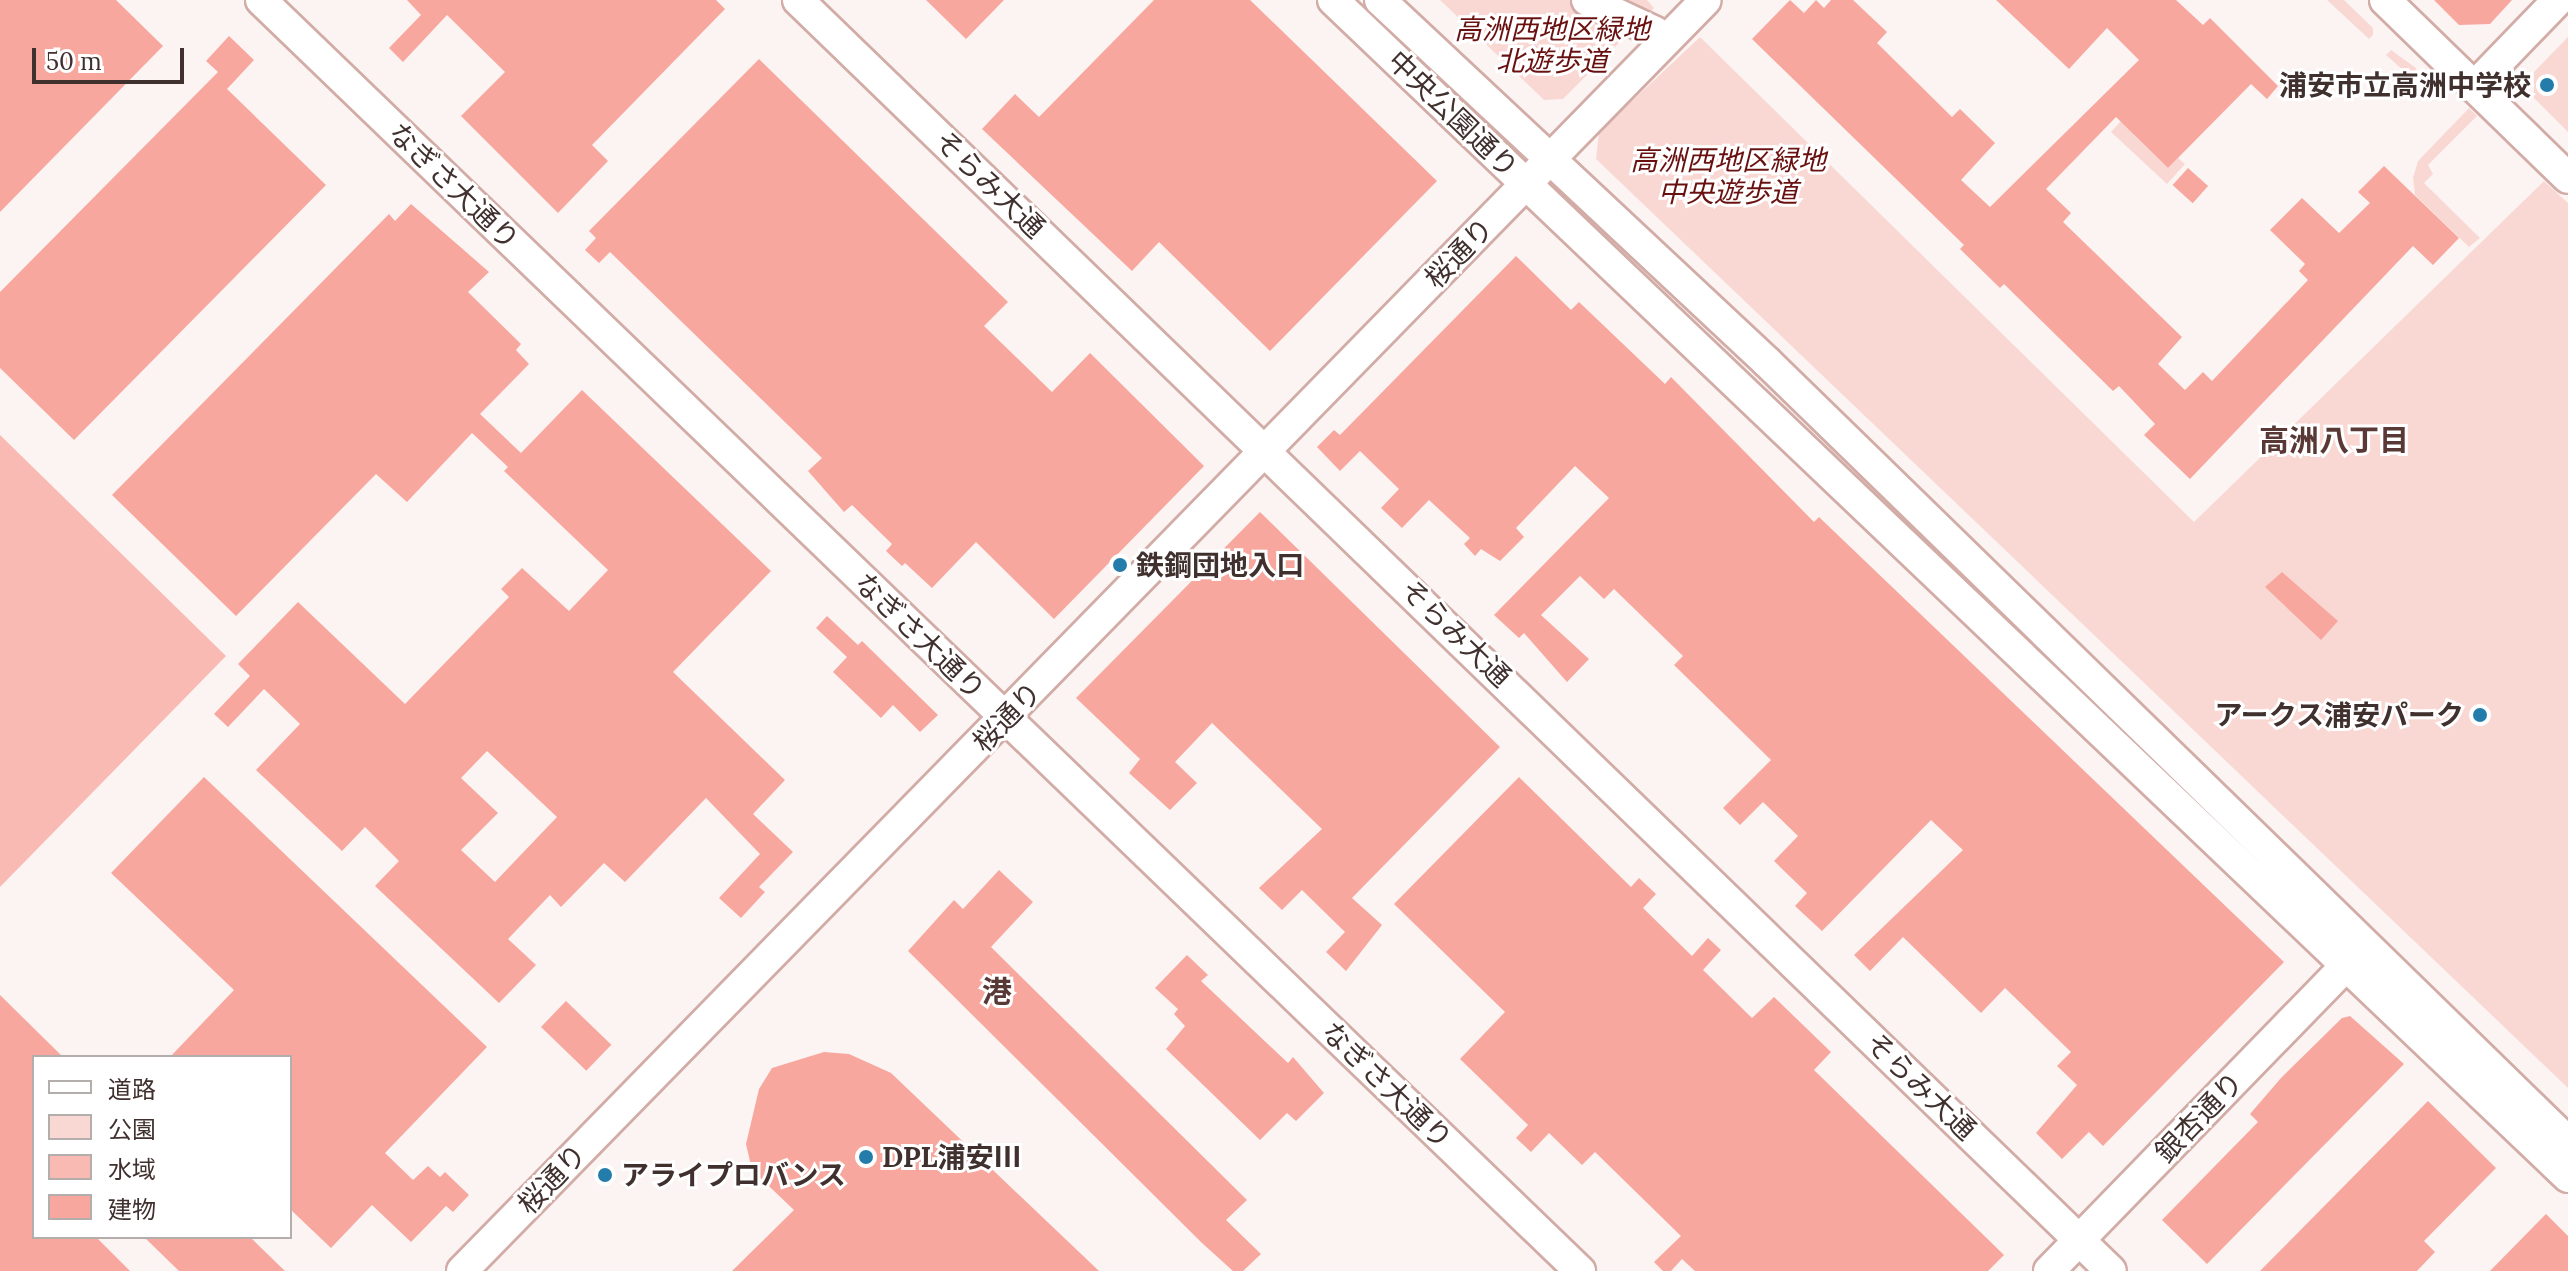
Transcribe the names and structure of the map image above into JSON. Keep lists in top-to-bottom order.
{
  "streets": {
    "street": [
      "中央公園通り",
      "そらみ大通",
      "なぎさ大通り",
      "桜通り",
      "銀杏通り"
    ]
  },
  "crossings": [
    ["中央公園通り", "桜通り"],
    ["中央公園通り", "銀杏通り"],
    ["そらみ大通", "桜通り"],
    ["そらみ大通", "銀杏通り"],
    ["なぎさ大通り", "桜通り"]
  ],
  "districts": ["高洲八丁目", "港"],
  "parks": ["高洲西地区緑地 北遊歩道", "高洲西地区緑地 中央遊歩道"],
  "places": [
    "浦安市立高洲中学校",
    "鉄鋼団地入口",
    "アークス浦安パーク",
    "DPL浦安Ⅲ",
    "アライプロバンス"
  ],
  "legend": [
    "道路",
    "公園",
    "水域",
    "建物"
  ],
  "scale_bar": "50 m"
}
